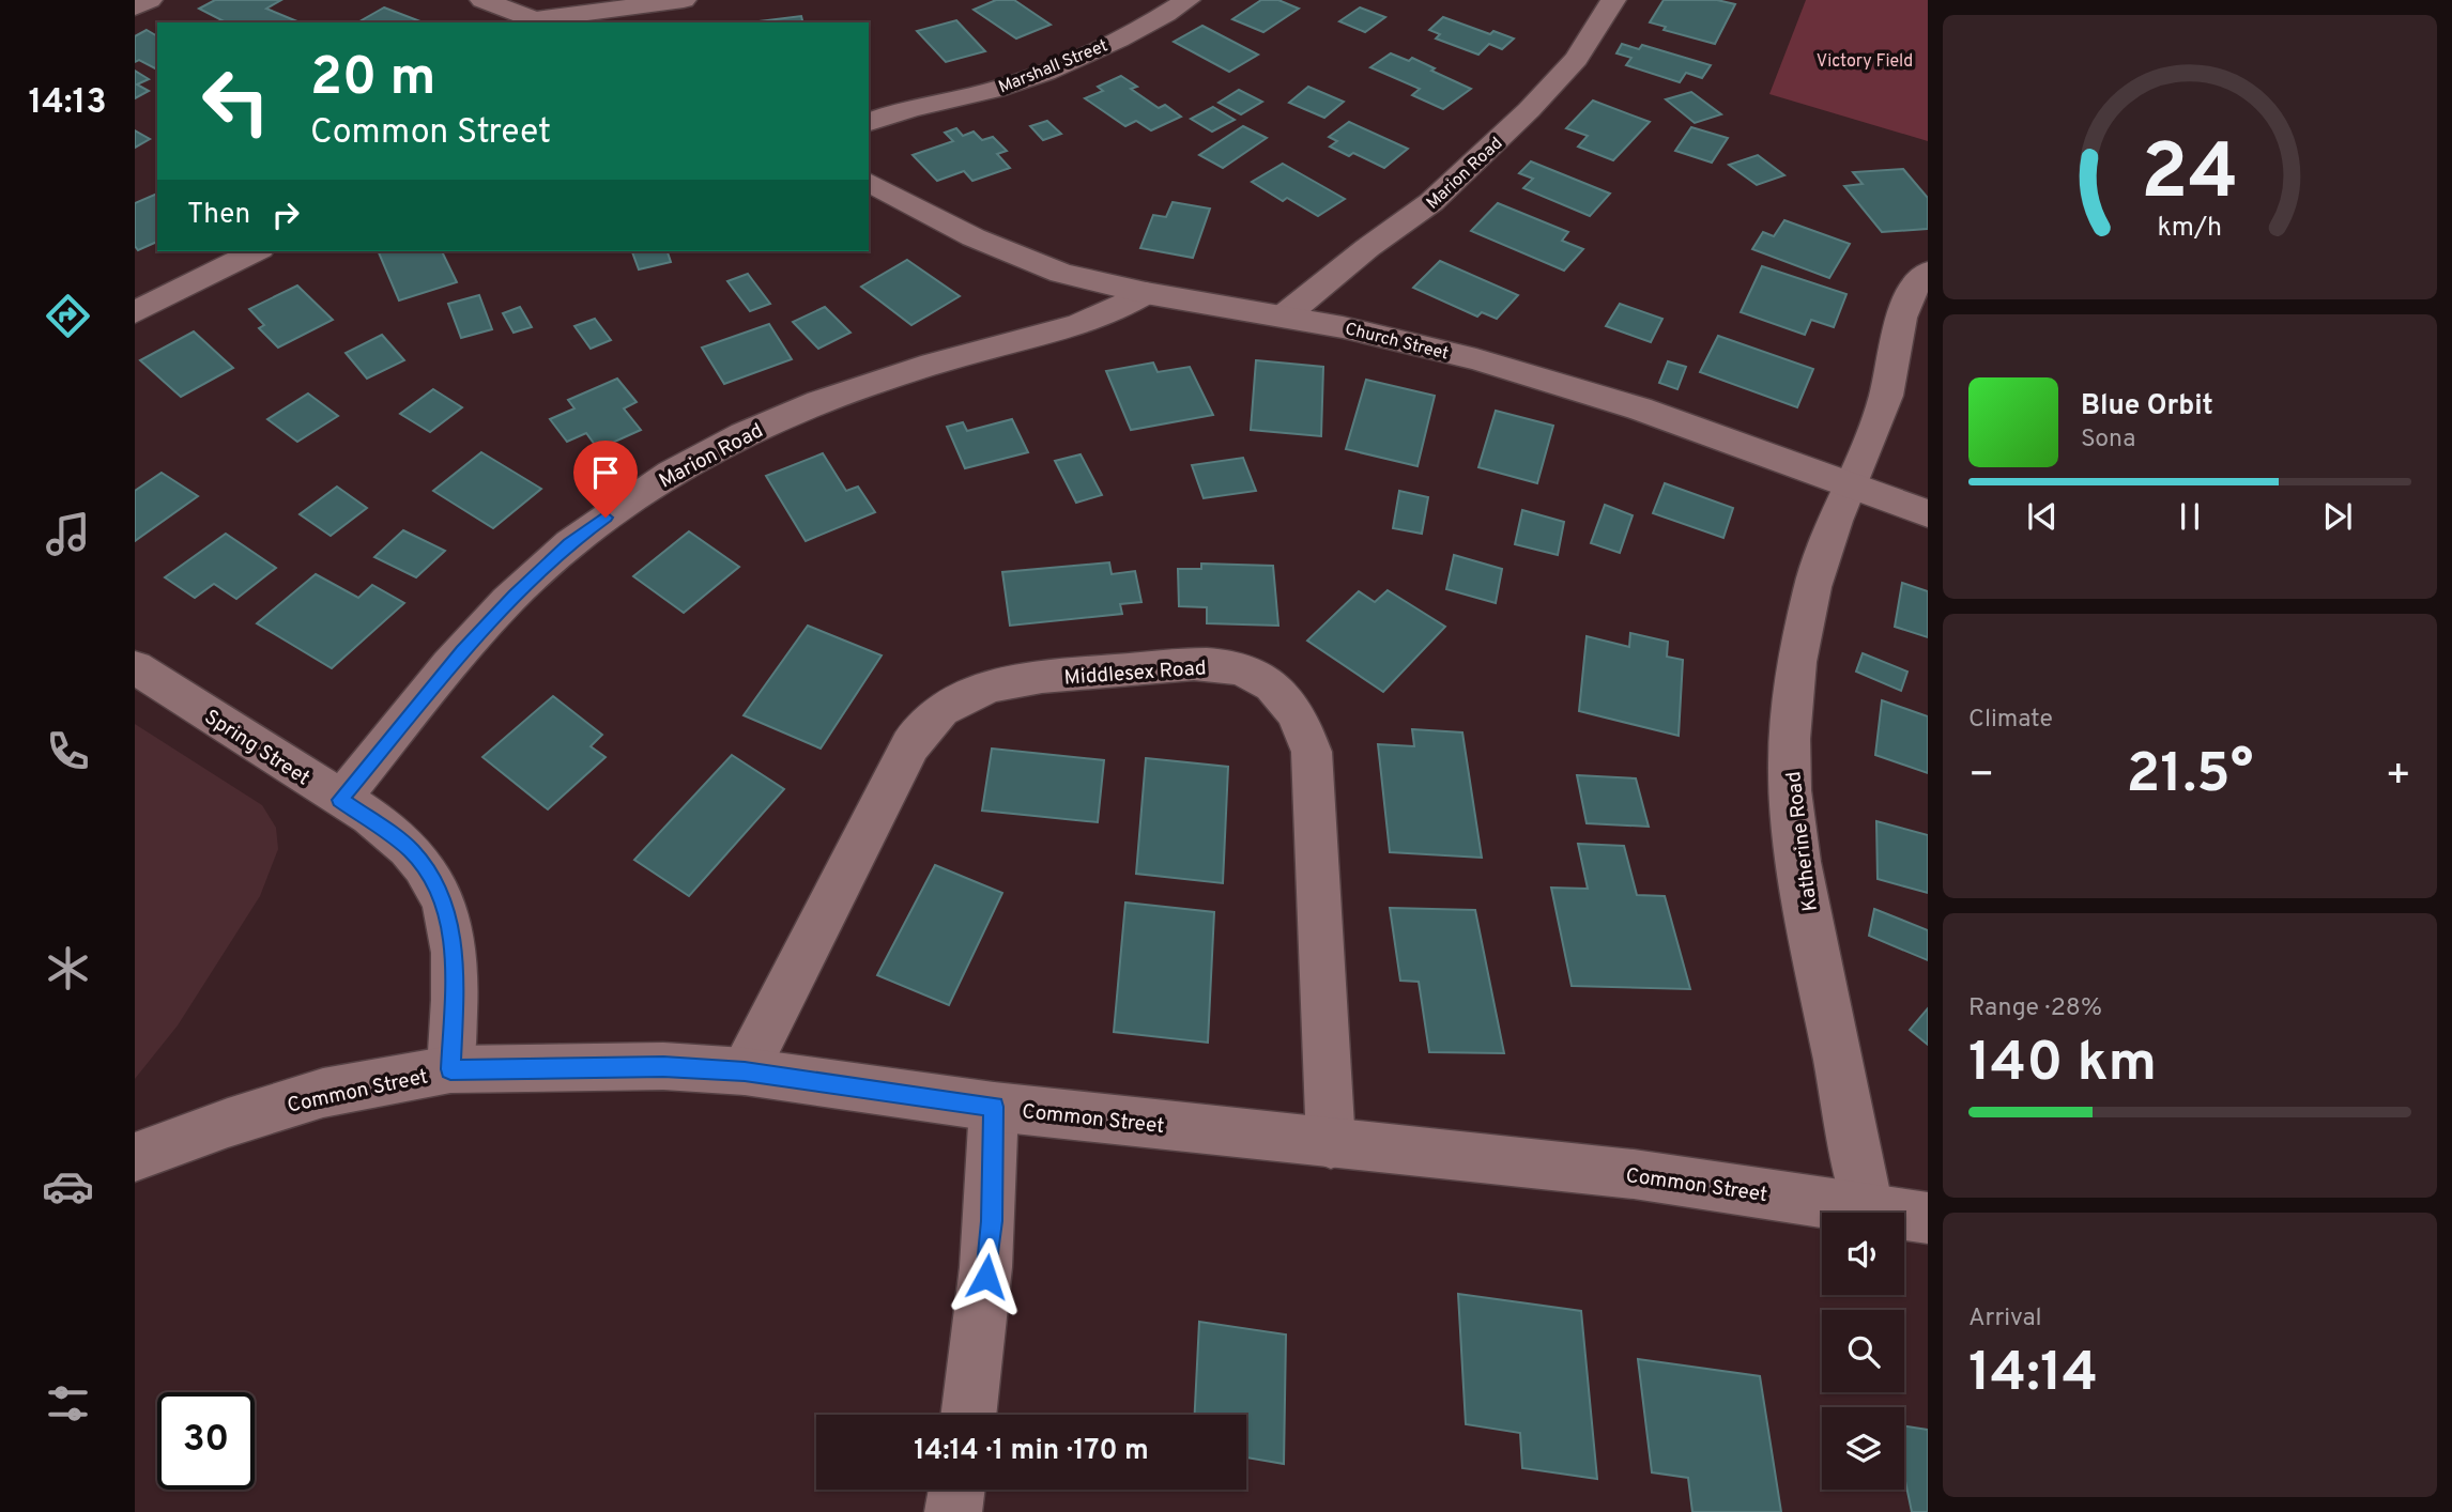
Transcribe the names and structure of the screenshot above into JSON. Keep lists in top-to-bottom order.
{
  "streets": {
    "street": [
      "Marshall Street",
      "Marion Road",
      "Church Street",
      "Middlesex Road",
      "Spring Street",
      "Katherine Road",
      "Common Street"
    ]
  },
  "crossings": [
    ["Marion Road", "Church Street"],
    ["Marion Road", "Spring Street"],
    ["Church Street", "Katherine Road"],
    ["Middlesex Road", "Common Street"],
    ["Spring Street", "Common Street"],
    ["Katherine Road", "Common Street"]
  ],
  "parks": ["Victory Field"],
  "page": {
    "tabs": "14:13",
    "turn": ["20 m", "Common Street"],
    "then": "Then",
    "song": ["Blue Orbit", "Sona"],
    "tile": [
      "Climate",
      ["Range · 28%", "140 km"],
      ["Arrival", "14:14"]
    ],
    "heat": ["−", "21.5°", "+"],
    "limit": "30",
    "trip": "14:14 · 1 min · 170 m",
    "gauge": ["24", "km/h"]
  }
}
